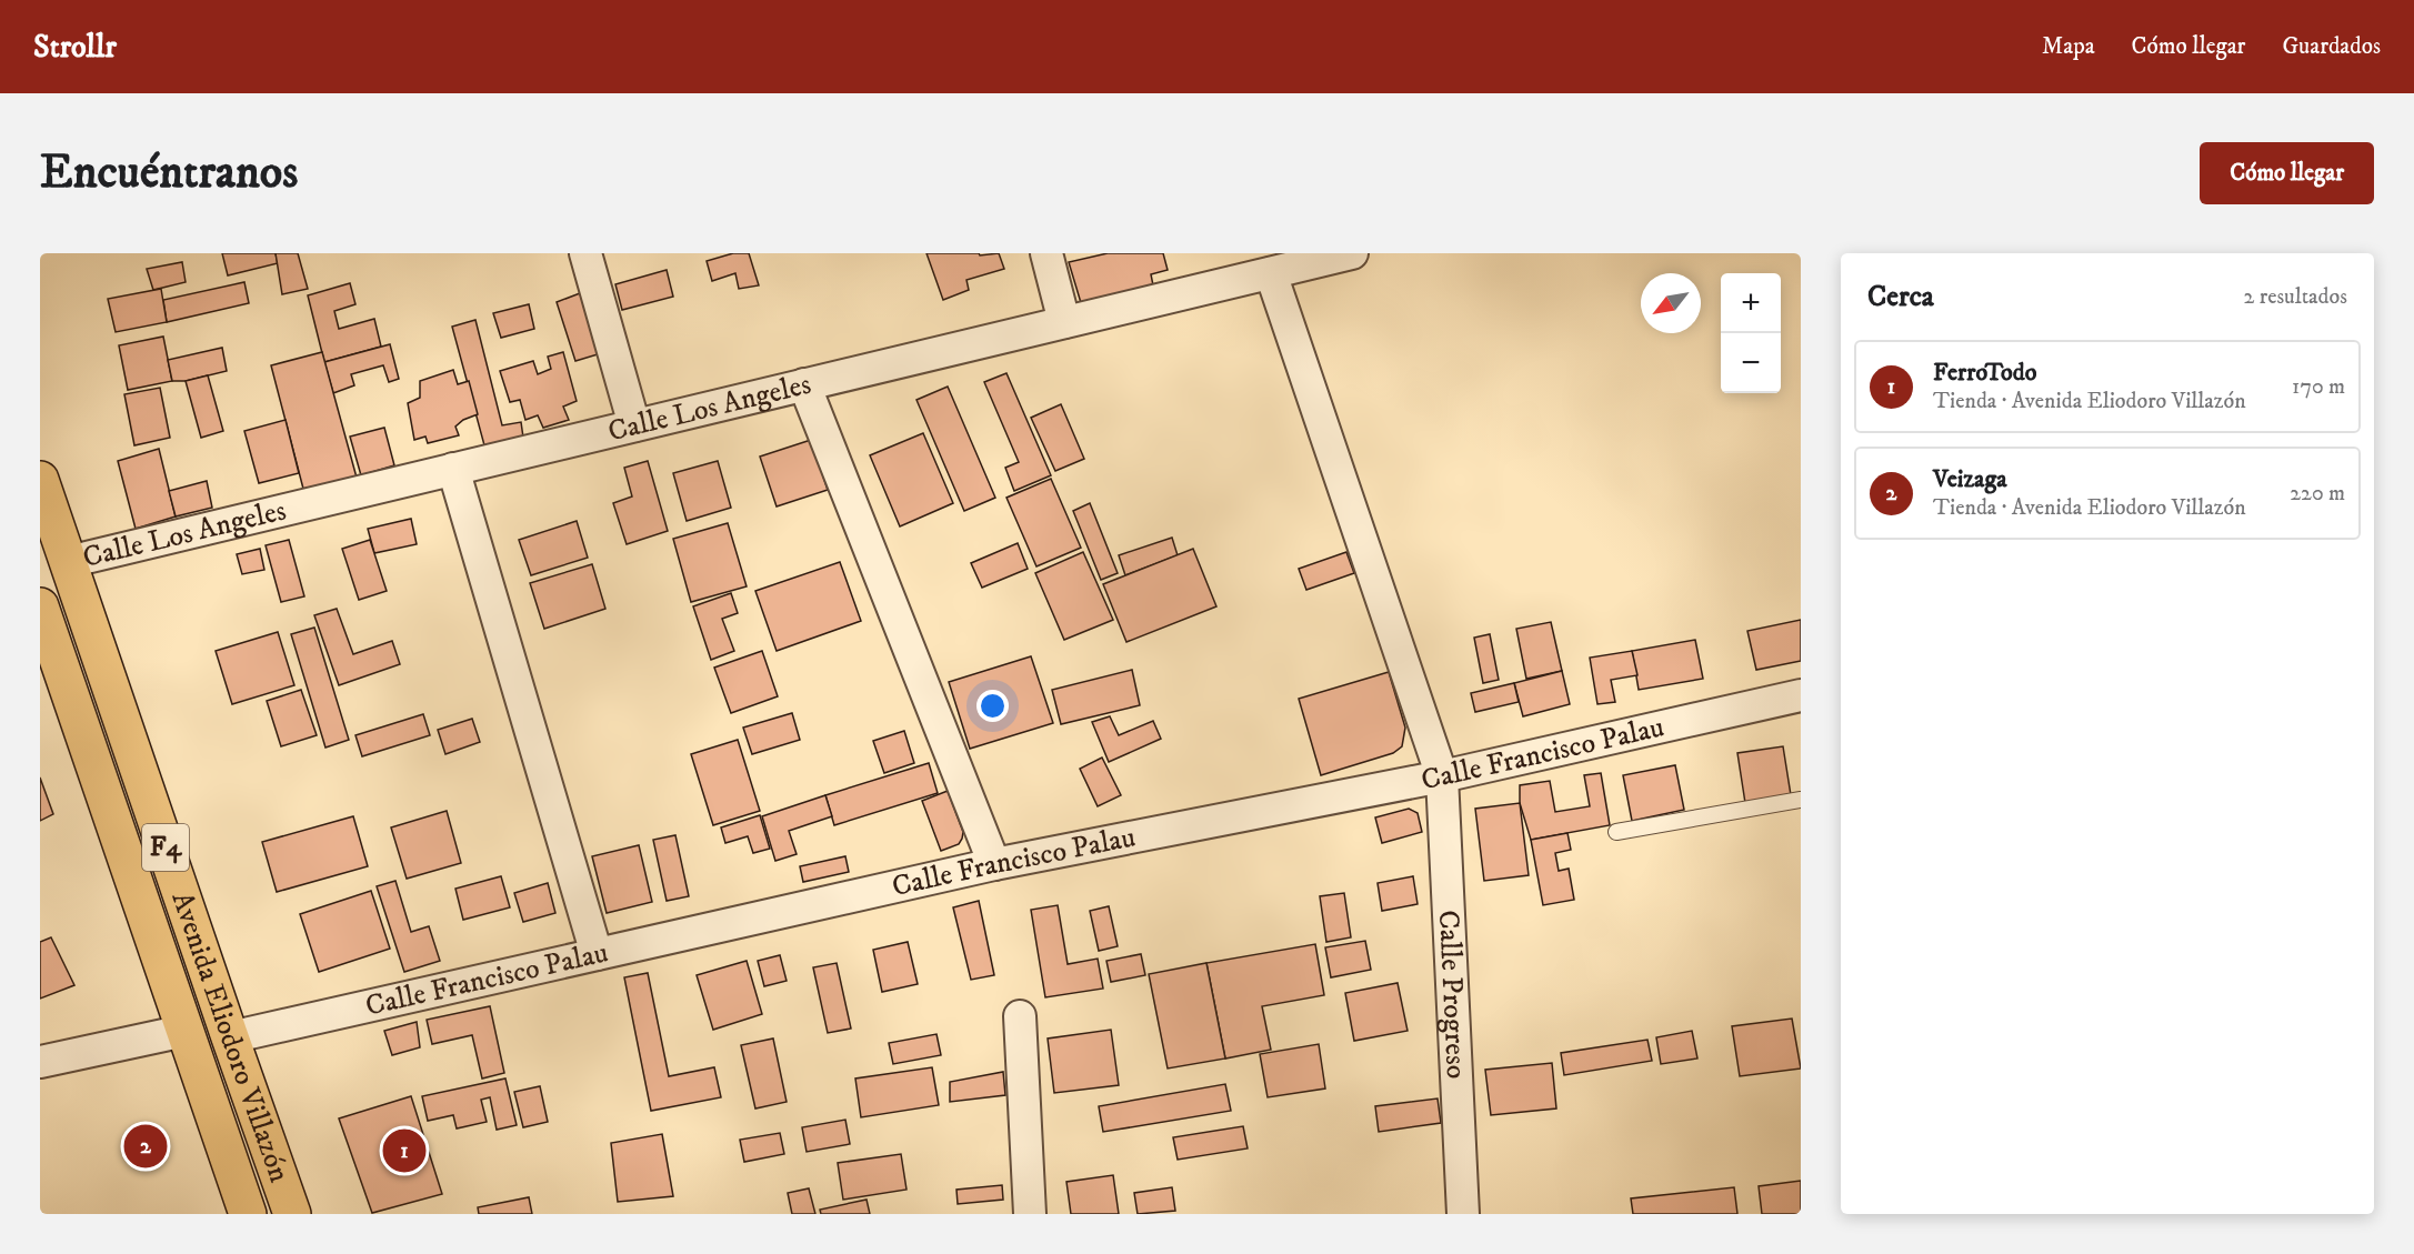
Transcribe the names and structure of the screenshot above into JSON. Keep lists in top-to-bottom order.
{
  "streets": {
    "highway": ["F4", "Avenida Eliodoro Villazón"],
    "street": ["Calle Los Angeles", "Calle Francisco Palau", "Calle Progreso"]
  },
  "crossings": [
    ["Calle Los Angeles", "Calle Progreso"],
    ["Calle Los Angeles", "Avenida Eliodoro Villazón"],
    ["Calle Francisco Palau", "Calle Progreso"],
    ["Calle Francisco Palau", "Avenida Eliodoro Villazón"]
  ],
  "north": "bottom left",
  "page": {
    "header": "Strollr",
    "nav": ["Mapa", "Cómo llegar", "Guardados"],
    "buttons": "Cómo llegar",
    "title": "Encuéntranos",
    "heading": ["Cerca", "2 resultados"],
    "map_buttons": ["+", "−"],
    "list": [
      {
        "mark": "1",
        "name": "FerroTodo",
        "note": "Tienda · Avenida Eliodoro Villazón",
        "value": "170 m"
      },
      {
        "mark": "2",
        "name": "Veizaga",
        "note": "Tienda · Avenida Eliodoro Villazón",
        "value": "220 m"
      }
    ],
    "pins": ["2", "1"]
  }
}
